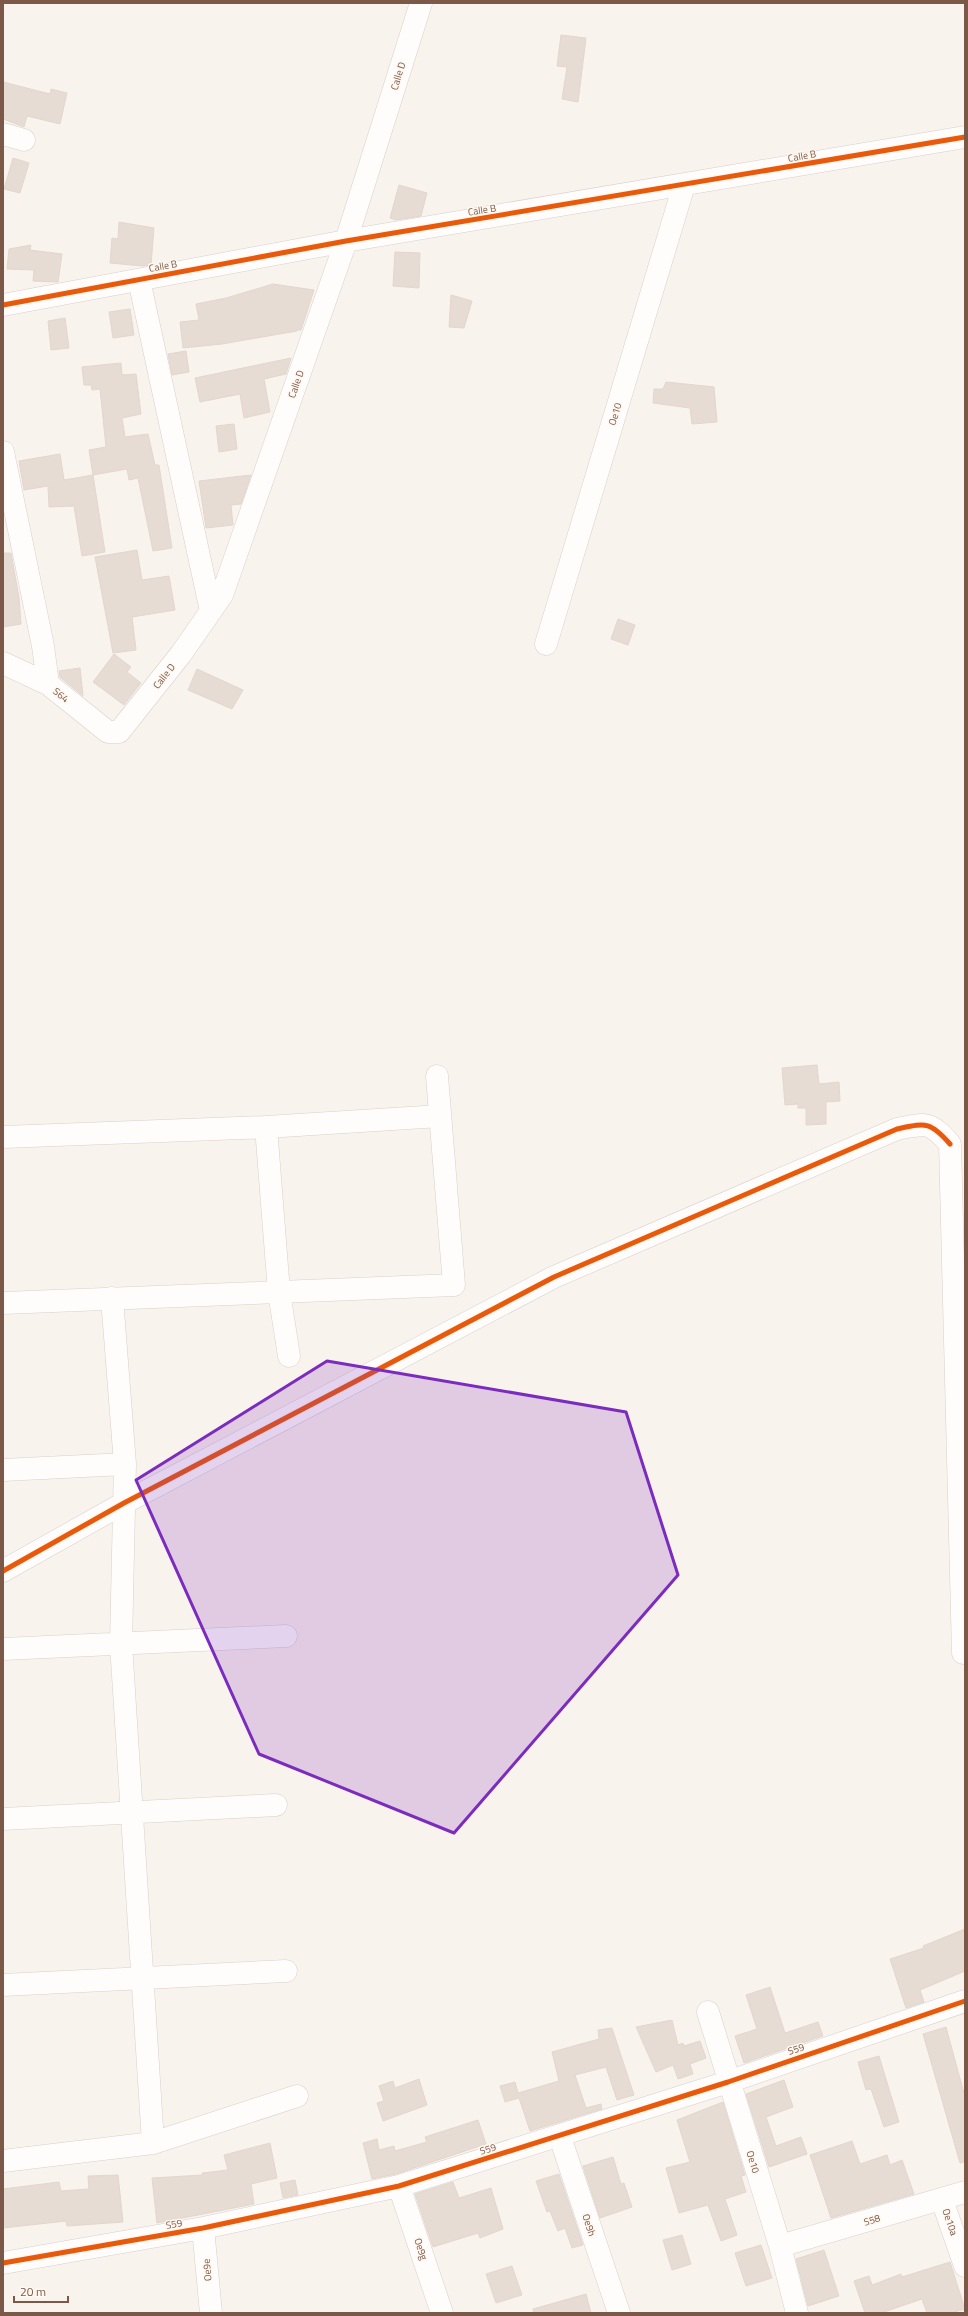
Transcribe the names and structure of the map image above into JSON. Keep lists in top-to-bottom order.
{
  "streets": {
    "street": [
      "Calle D",
      "Calle B",
      "Oe10",
      "S64",
      "S59",
      "S58",
      "Oe10a",
      "Oe9h",
      "Oe9g",
      "Oe9e"
    ]
  },
  "crossings": [
    ["Calle D", "Calle B"],
    ["Calle D", "S64"],
    ["Calle B", "Oe10"],
    ["Oe10", "S59"],
    ["Oe10", "S58"],
    ["S59", "Oe9h"],
    ["S59", "Oe9g"],
    ["S59", "Oe9e"],
    ["S58", "Oe10a"]
  ],
  "scale_bar": "20 m"
}
